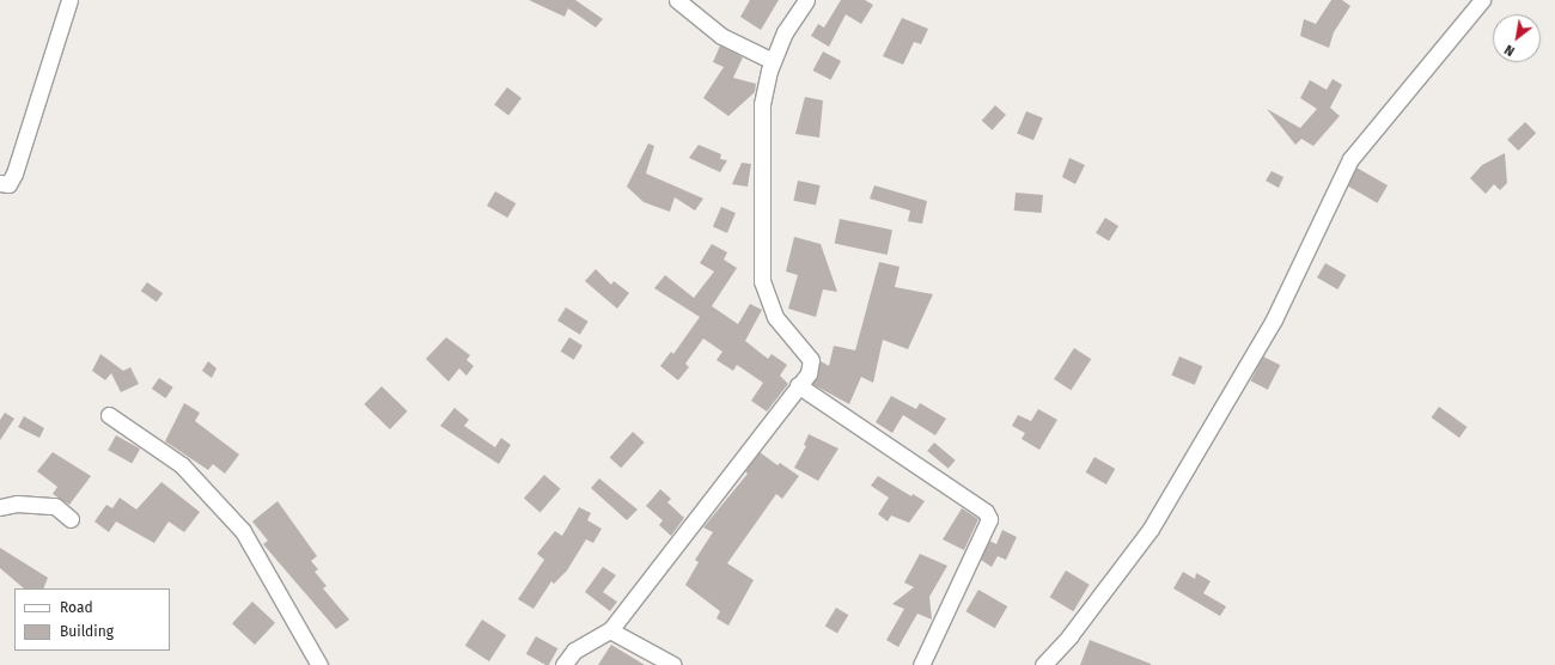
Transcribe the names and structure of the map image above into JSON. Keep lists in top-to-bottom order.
{
  "legend": ["Road", "Building"],
  "north": "bottom left"
}
